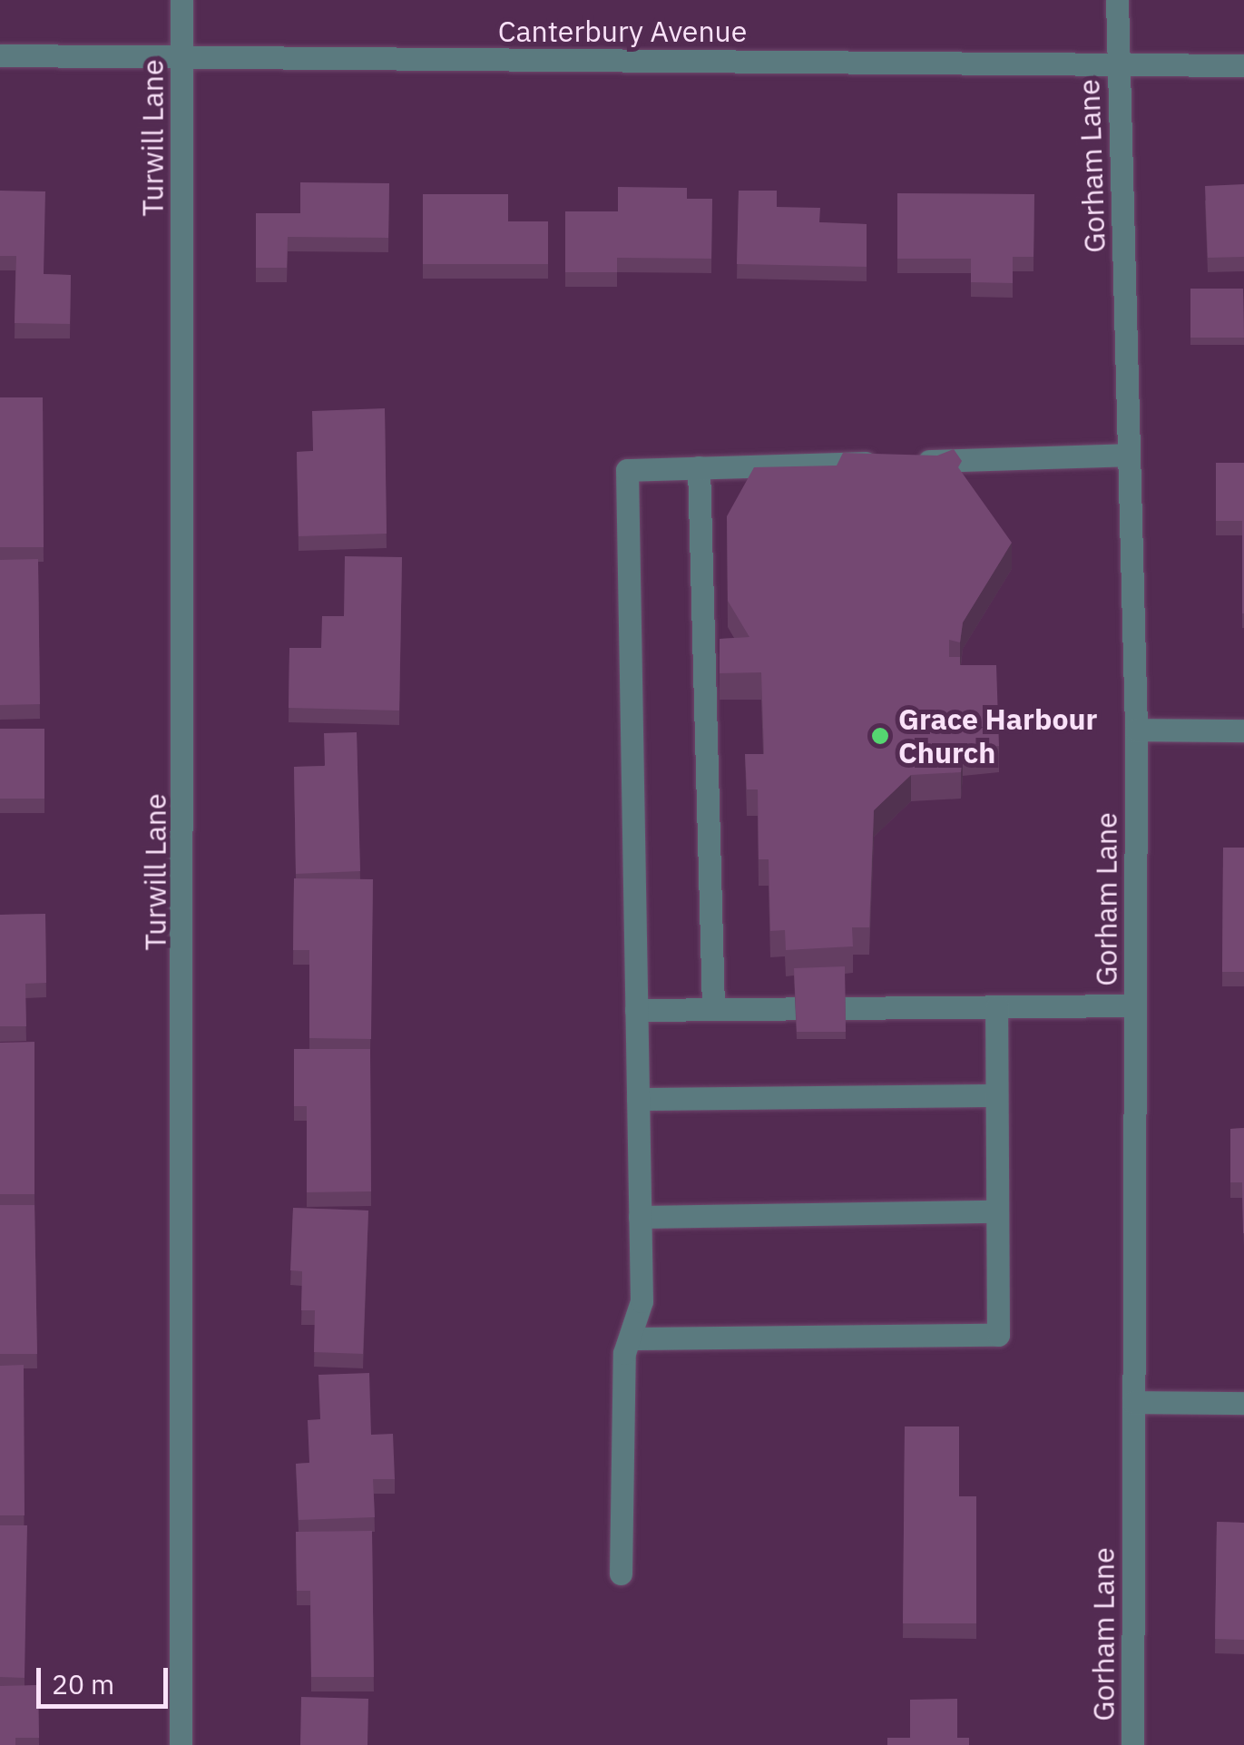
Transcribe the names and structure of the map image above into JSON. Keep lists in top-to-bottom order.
{
  "streets": {
    "street": ["Canterbury Avenue", "Turwill Lane", "Gorham Lane"]
  },
  "crossings": [
    ["Canterbury Avenue", "Turwill Lane"],
    ["Canterbury Avenue", "Gorham Lane"]
  ],
  "places": ["Grace Harbour Church"],
  "scale_bar": "20 m"
}
